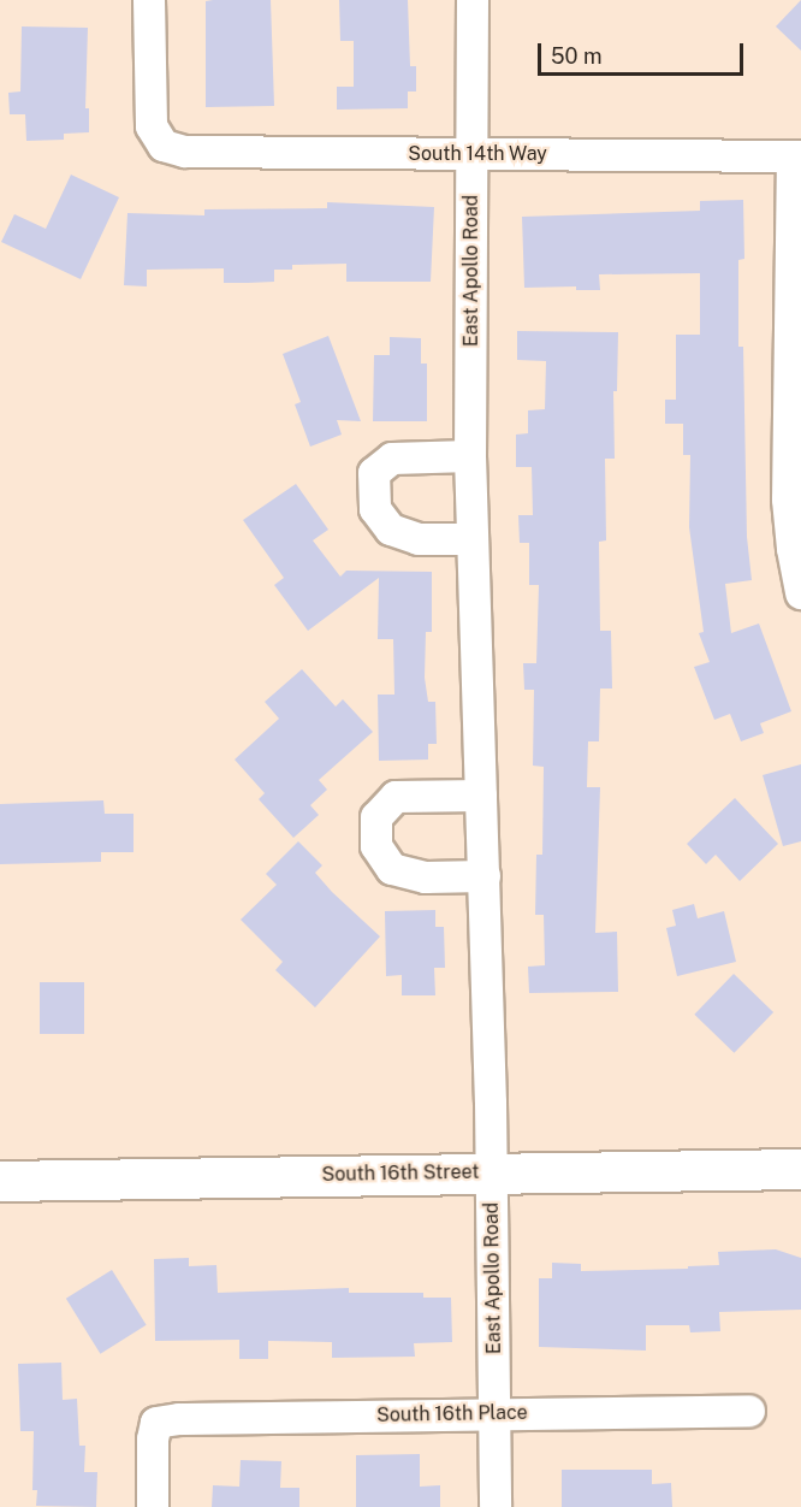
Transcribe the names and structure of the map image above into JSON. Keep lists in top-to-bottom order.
{
  "streets": {
    "main road": ["South 16th Street"],
    "street": ["South 14th Way", "East Apollo Road", "South 16th Place"]
  },
  "crossings": [
    ["South 14th Way", "East Apollo Road"],
    ["East Apollo Road", "South 16th Street"],
    ["East Apollo Road", "South 16th Place"]
  ],
  "scale_bar": "50 m"
}
